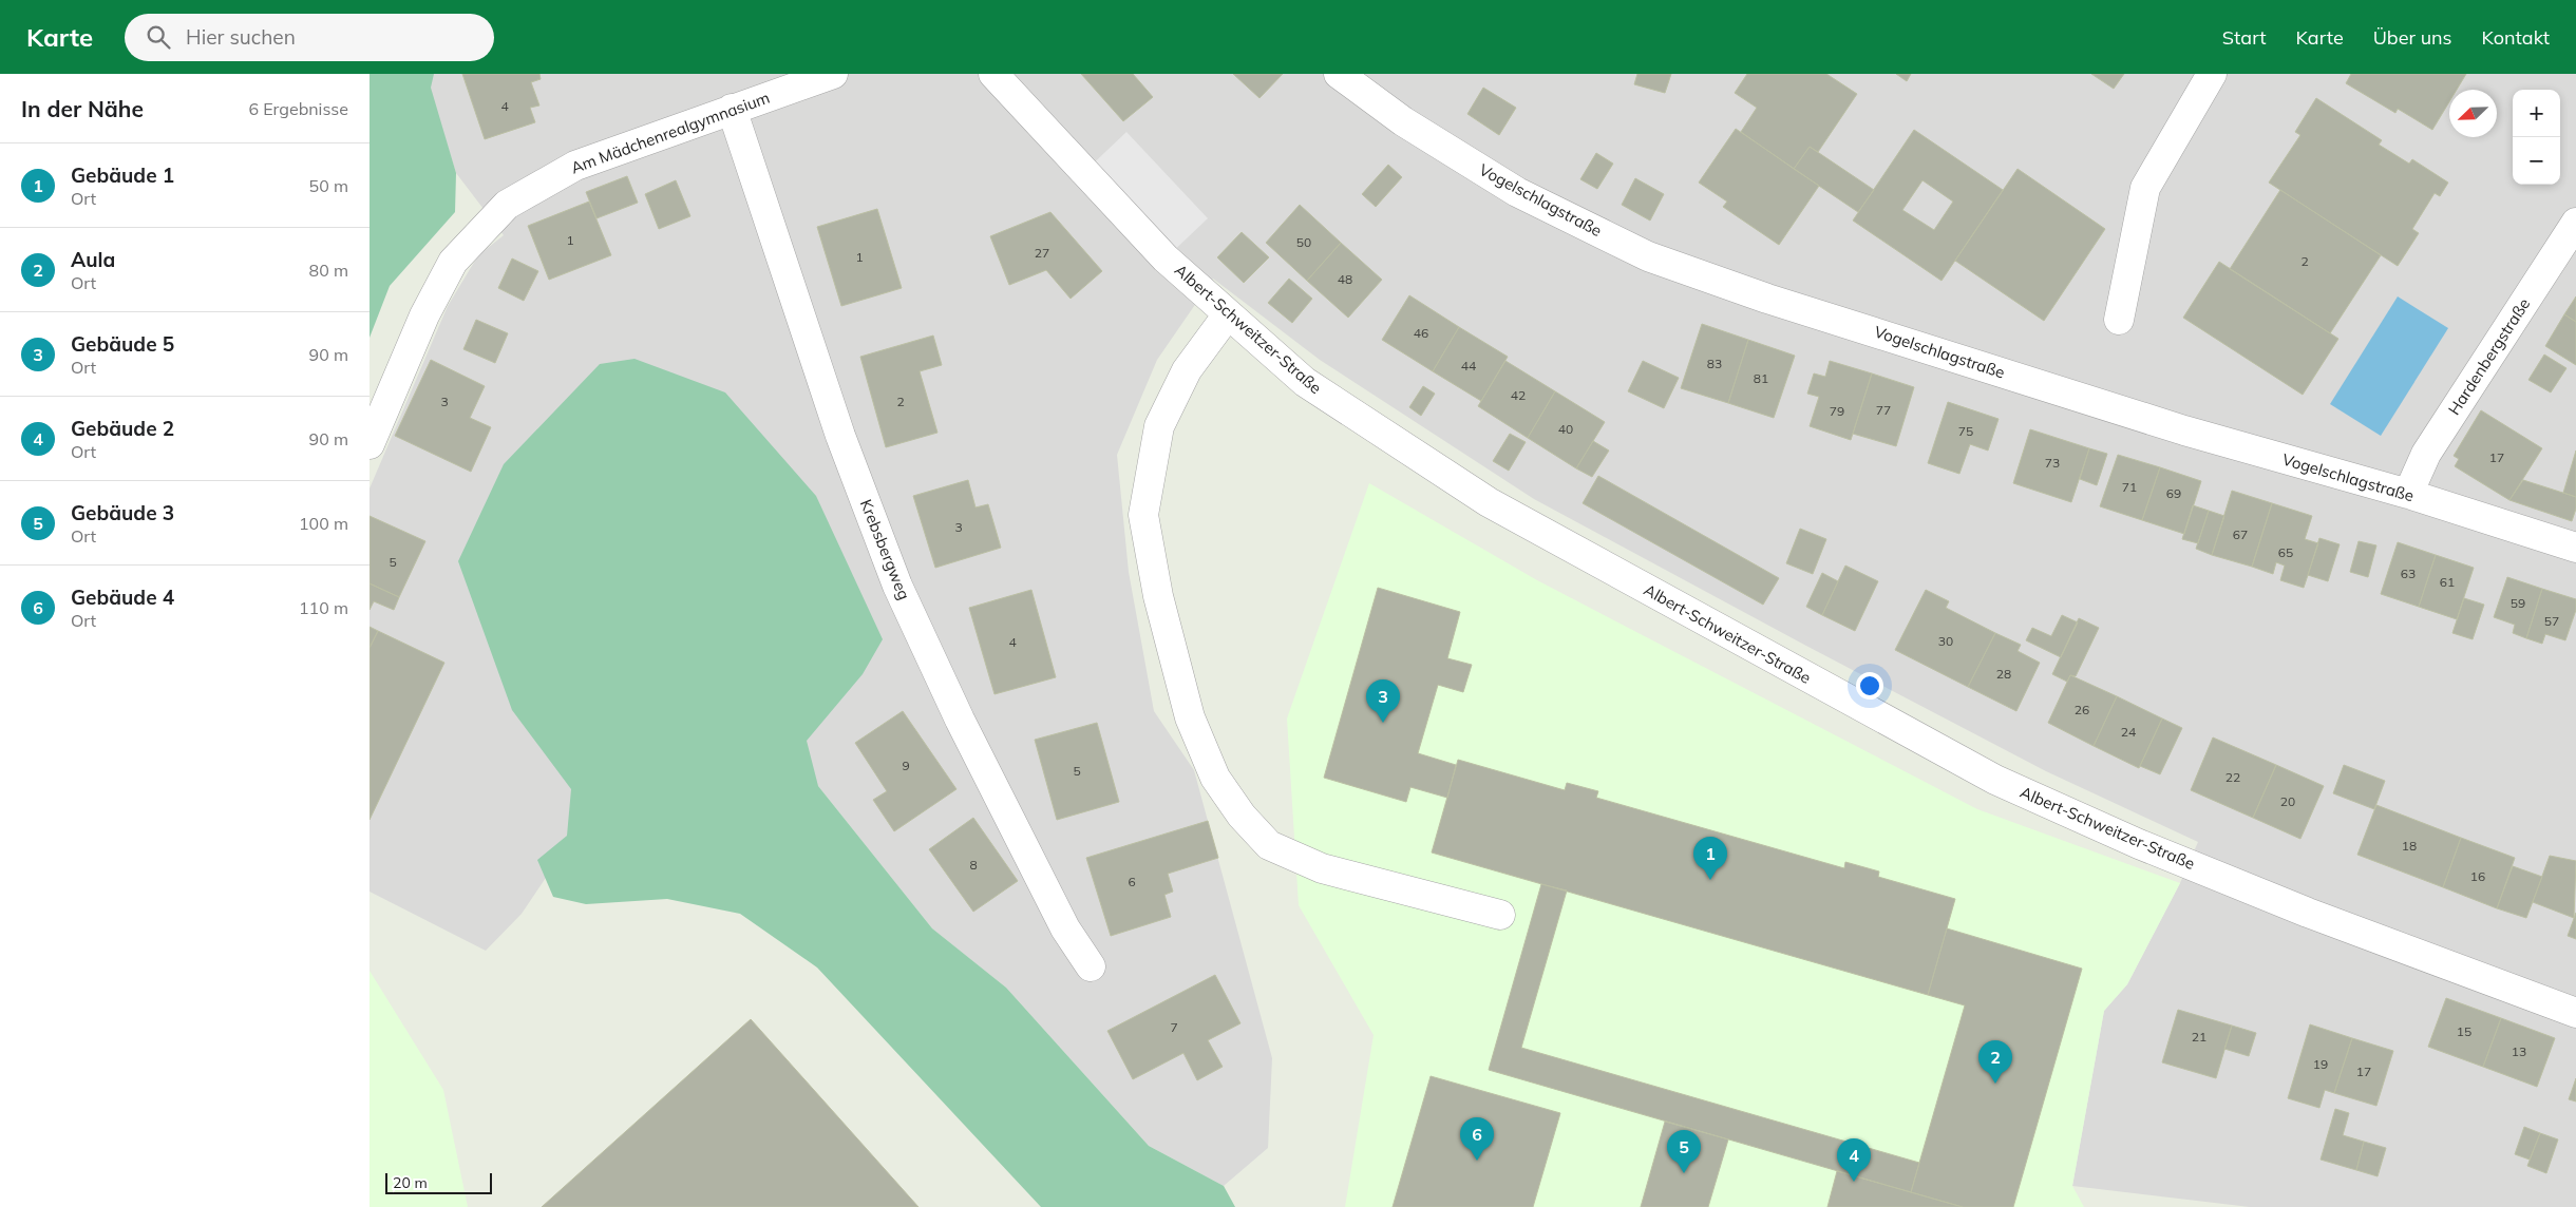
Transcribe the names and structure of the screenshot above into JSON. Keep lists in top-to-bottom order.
{
  "streets": {
    "street": [
      "Am Mädchenrealgymnasium",
      "Vogelschlagstraße",
      "Albert-Schweitzer-Straße",
      "Hardenbergstraße",
      "Krebsbergweg"
    ]
  },
  "crossings": [
    ["Am Mädchenrealgymnasium", "Krebsbergweg"],
    ["Vogelschlagstraße", "Hardenbergstraße"]
  ],
  "house_numbers": [
    "4",
    "1",
    "50",
    "27",
    "1",
    "2",
    "48",
    "46",
    "83",
    "44",
    "81",
    "42",
    "3",
    "2",
    "77",
    "79",
    "40",
    "75",
    "17",
    "73",
    "71",
    "69",
    "3",
    "67",
    "65",
    "5",
    "63",
    "61",
    "59",
    "57",
    "30",
    "4",
    "28",
    "26",
    "24",
    "9",
    "5",
    "22",
    "20",
    "18",
    "8",
    "16",
    "6",
    "7",
    "15",
    "21",
    "13",
    "19",
    "17"
  ],
  "scale_bar": "20 m",
  "north": "bottom left",
  "page": {
    "header": "Karte",
    "search": "Hier suchen",
    "nav": [
      "Start",
      "Karte",
      "Über uns",
      "Kontakt"
    ],
    "heading": ["In der Nähe", "6 Ergebnisse"],
    "map_buttons": ["+", "−"],
    "list": [
      {
        "mark": "1",
        "name": "Gebäude 1",
        "note": "Ort",
        "value": "50 m"
      },
      {
        "mark": "2",
        "name": "Aula",
        "note": "Ort",
        "value": "80 m"
      },
      {
        "mark": "3",
        "name": "Gebäude 5",
        "note": "Ort",
        "value": "90 m"
      },
      {
        "mark": "4",
        "name": "Gebäude 2",
        "note": "Ort",
        "value": "90 m"
      },
      {
        "mark": "5",
        "name": "Gebäude 3",
        "note": "Ort",
        "value": "100 m"
      },
      {
        "mark": "6",
        "name": "Gebäude 4",
        "note": "Ort",
        "value": "110 m"
      }
    ],
    "pins": [
      "3",
      "1",
      "2",
      "6",
      "5",
      "4"
    ],
    "scale": "20 m"
  }
}
